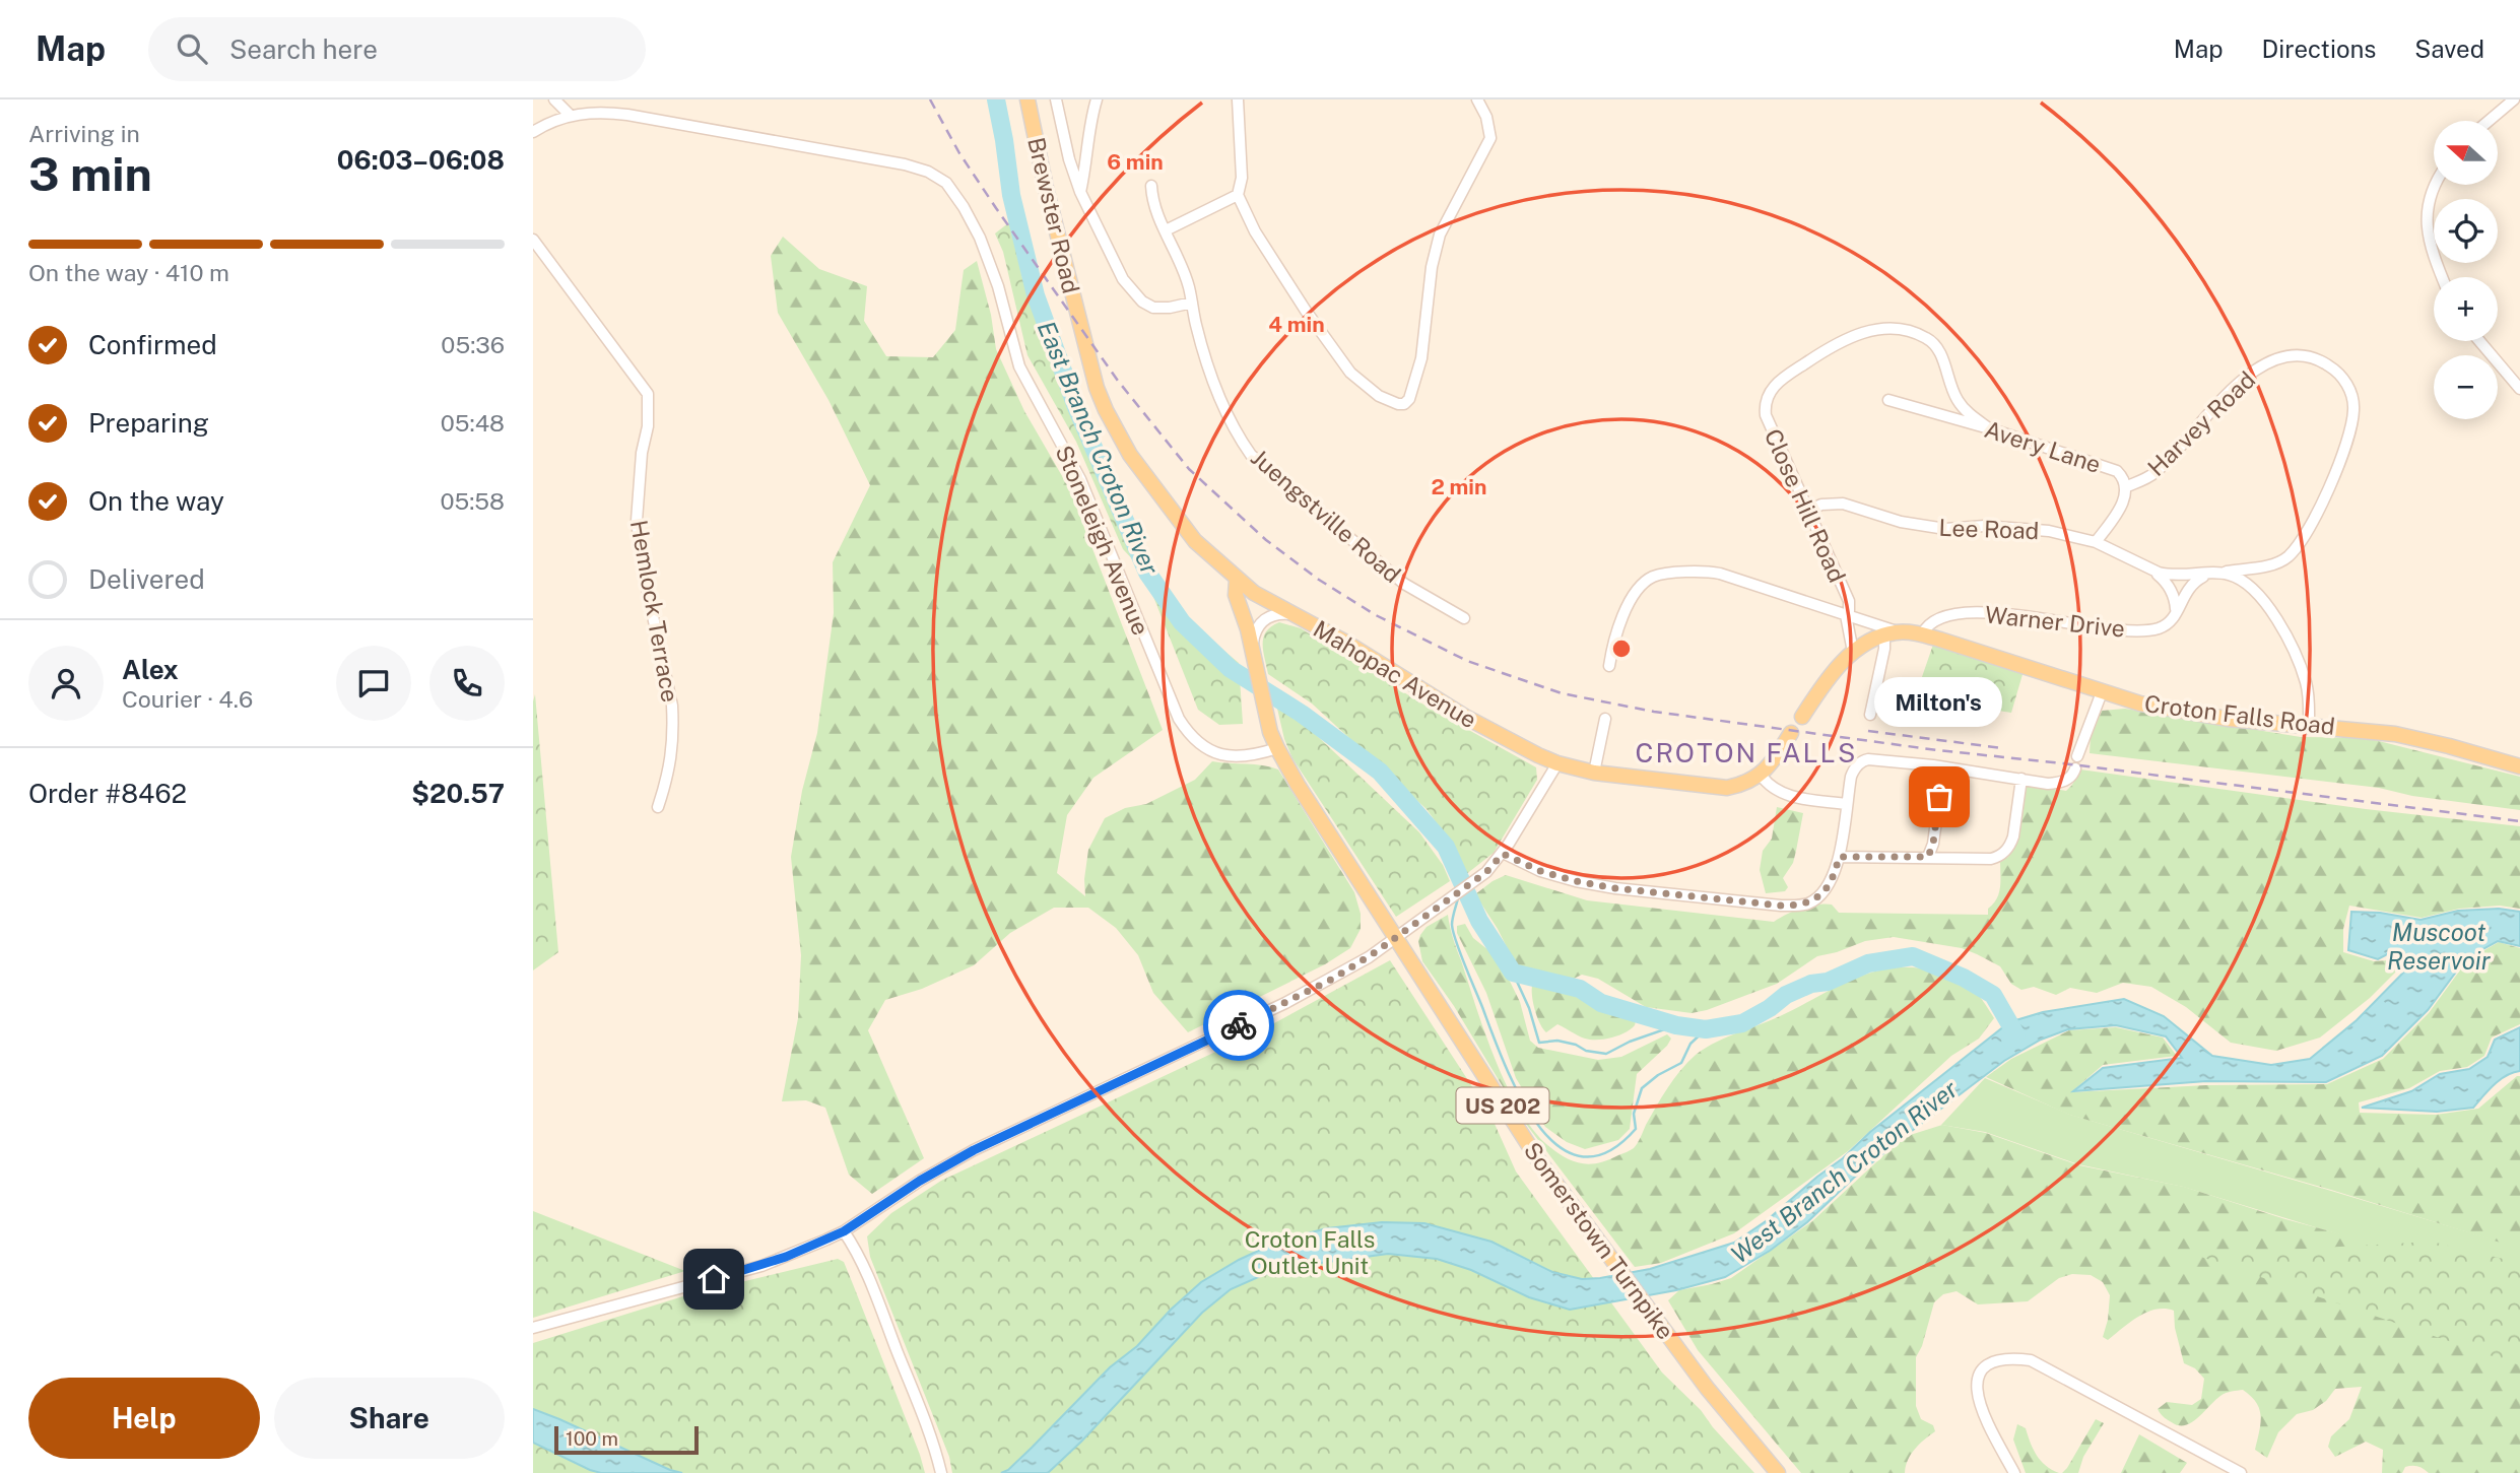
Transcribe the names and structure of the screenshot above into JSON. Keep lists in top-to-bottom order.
{
  "streets": {
    "main road": [
      "Brewster Road",
      "Mahopac Avenue",
      "Croton Falls Road",
      "US 202",
      "Somerstown Turnpike"
    ],
    "street": [
      "Harvey Road",
      "Avery Lane",
      "Close Hill Road",
      "Juengstville Road",
      "Lee Road",
      "Stoneleigh Avenue",
      "Hemlock Terrace",
      "Warner Drive"
    ]
  },
  "crossings": [
    ["Brewster Road", "Mahopac Avenue"],
    ["Brewster Road", "Somerstown Turnpike"],
    ["Harvey Road", "Avery Lane"],
    ["Harvey Road", "Lee Road"],
    ["Avery Lane", "Close Hill Road"],
    ["Avery Lane", "Lee Road"],
    ["Close Hill Road", "Lee Road"],
    ["Stoneleigh Avenue", "Somerstown Turnpike"],
    ["Warner Drive", "Croton Falls Road"],
    ["Mahopac Avenue", "Somerstown Turnpike"]
  ],
  "districts": ["CROTON FALLS"],
  "water": ["East Branch Croton River", "Muscoot Reservoir", "West Branch Croton River"],
  "parks": ["Croton Falls Outlet Unit"],
  "places": ["Milton's"],
  "scale_bar": "100 m",
  "north": "left",
  "page": {
    "header": "Map",
    "search": "Search here",
    "nav": ["Map", "Directions", "Saved"],
    "heading": ["3 min", "Arriving in", "06:03–06:08"],
    "panel": [
      "Alex",
      "Courier · 4.6",
      "Order #8462",
      "$20.57"
    ],
    "map_buttons": ["+", "−"],
    "bar": "On the way · 410 m",
    "list": [
      ["Confirmed", "05:36"],
      ["Preparing", "05:48"],
      ["On the way", "05:58"],
      "Delivered"
    ],
    "bubble": "Milton's",
    "buttons": ["Help", "Share"],
    "scale": "100 m"
  },
  "rings": ["6 min", "4 min", "2 min"]
}
